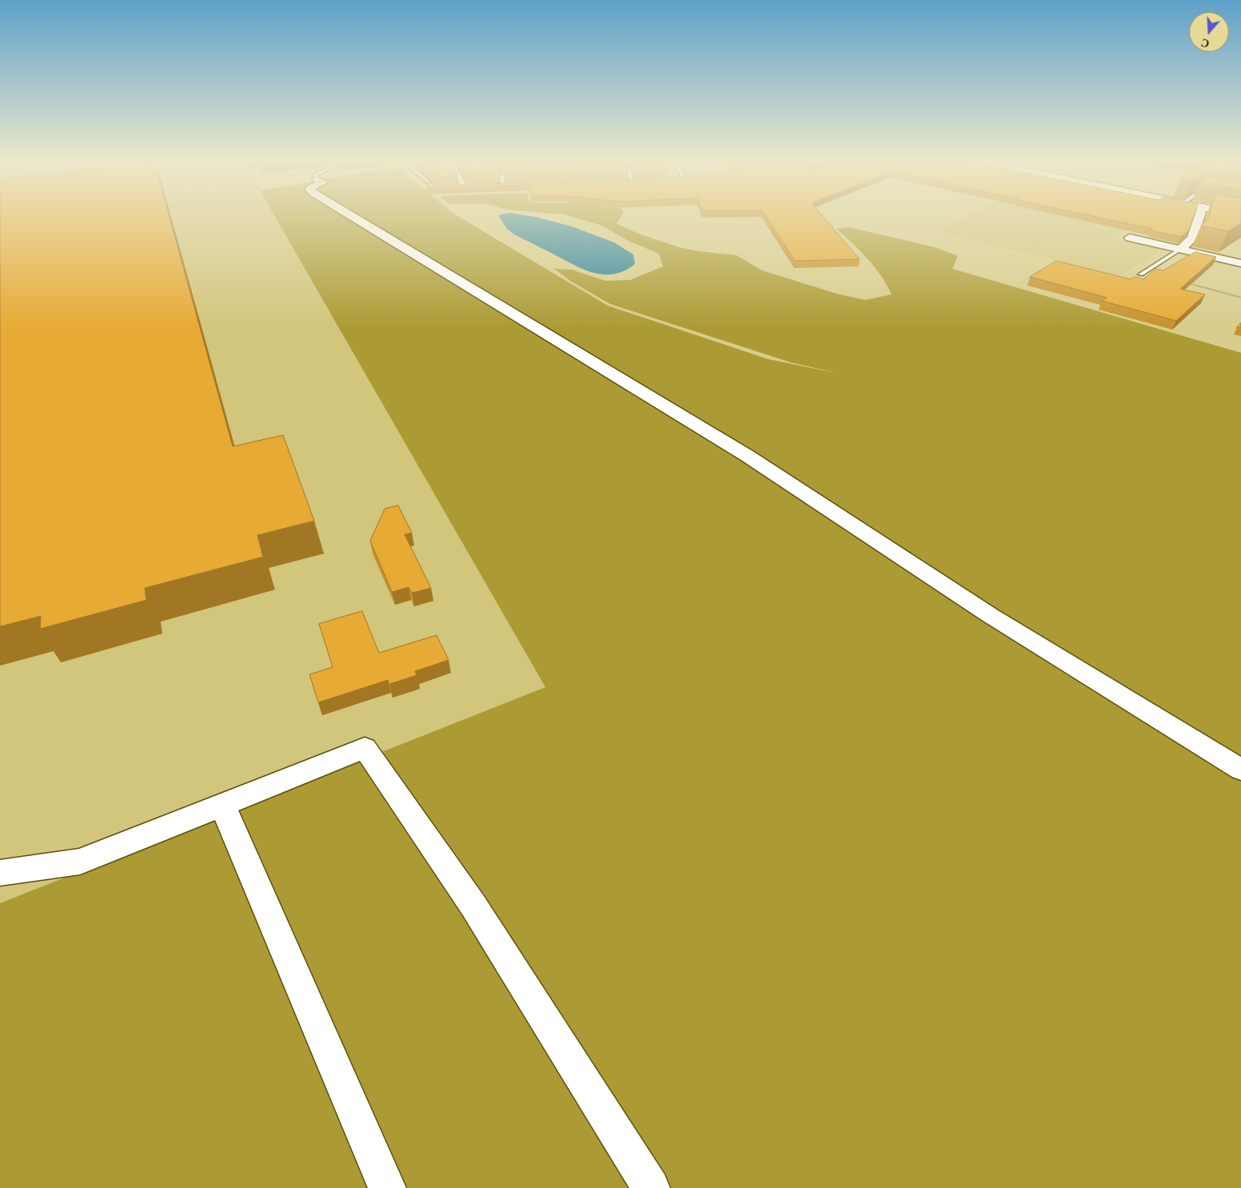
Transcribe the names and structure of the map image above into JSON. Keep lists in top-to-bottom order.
{
  "north": "bottom"
}
